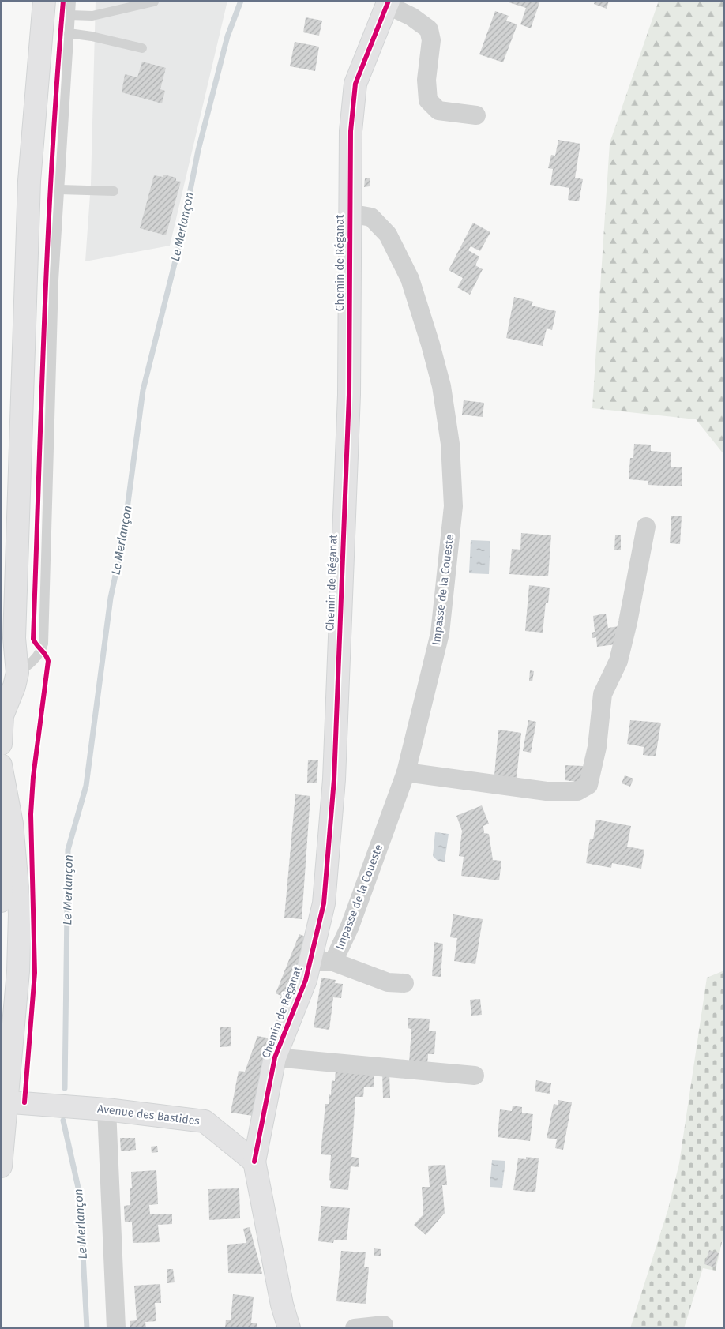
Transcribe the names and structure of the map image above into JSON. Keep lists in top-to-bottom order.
{
  "streets": {
    "street": ["Chemin de Réganat", "Impasse de la Coueste", "Avenue des Bastides"]
  },
  "crossings": [
    ["Chemin de Réganat", "Impasse de la Coueste"],
    ["Chemin de Réganat", "Avenue des Bastides"]
  ],
  "water": ["Le Merlançon"]
}
